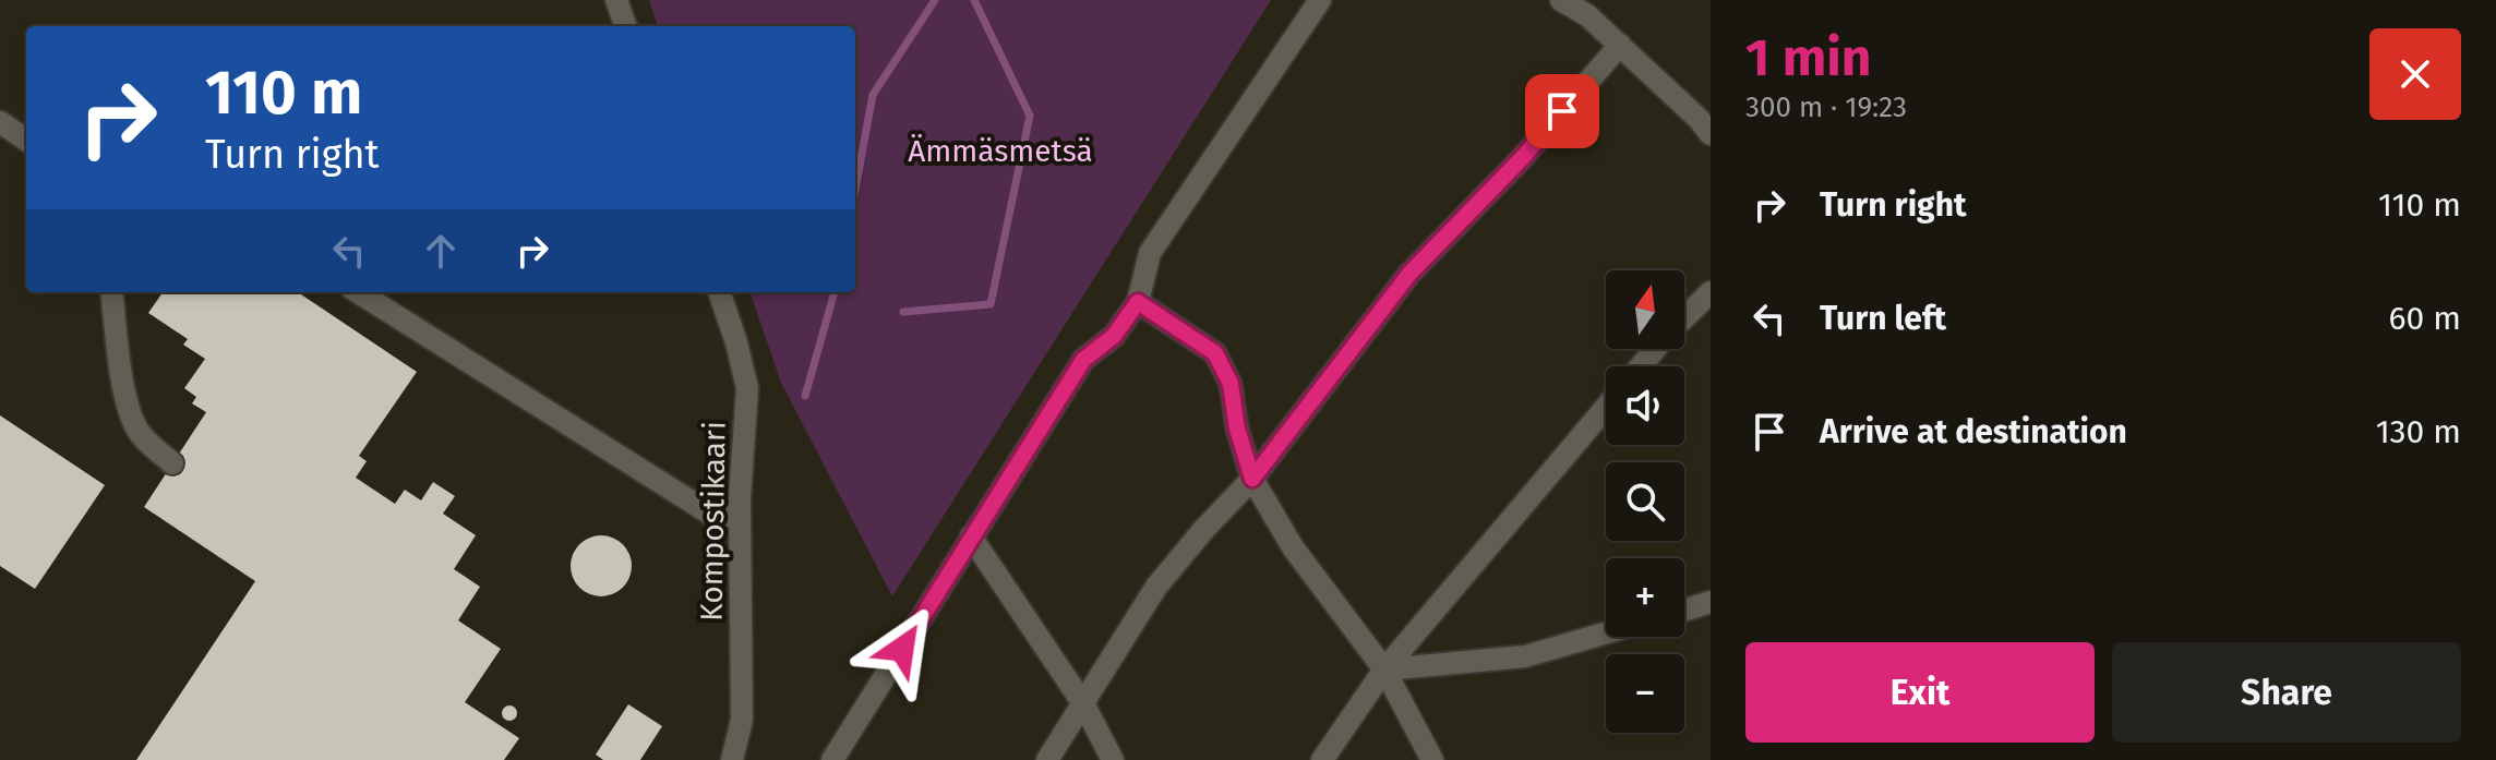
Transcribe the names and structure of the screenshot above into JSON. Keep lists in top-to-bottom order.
{
  "streets": {
    "street": ["Kompostikaari"]
  },
  "parks": ["Ämmäsmetsä"],
  "north": "top",
  "page": {
    "heading": ["1 min", "300 m · 19:23"],
    "turn": ["110 m", "Turn right"],
    "list": [
      {
        "name": "Turn right",
        "value": "110 m"
      },
      {
        "name": "Turn left",
        "value": "60 m"
      },
      {
        "name": "Arrive at destination",
        "value": "130 m"
      }
    ],
    "map_buttons": ["+", "−"],
    "buttons": ["Exit", "Share"]
  }
}
